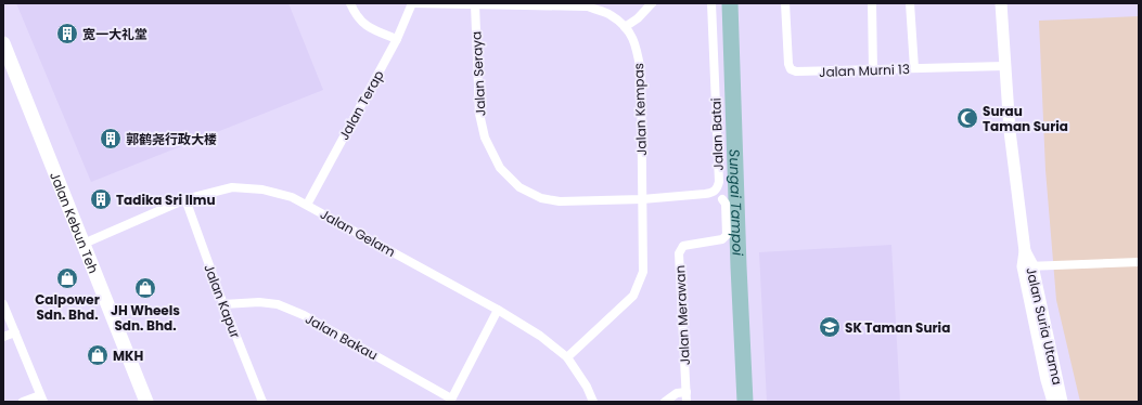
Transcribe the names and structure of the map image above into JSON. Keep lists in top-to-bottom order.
{
  "streets": {
    "main road": ["Jalan Kebun Teh", "Jalan Suria Utama"],
    "street": [
      "Jalan Murni 13",
      "Jalan Seraya",
      "Jalan Terap",
      "Jalan Kempas",
      "Jalan Batai",
      "Jalan Gelam",
      "Jalan Kapur",
      "Jalan Merawan",
      "Jalan Bakau"
    ]
  },
  "crossings": [
    ["Jalan Murni 13", "Jalan Suria Utama"],
    ["Jalan Seraya", "Jalan Kempas"],
    ["Jalan Seraya", "Jalan Batai"],
    ["Jalan Terap", "Jalan Kempas"],
    ["Jalan Terap", "Jalan Gelam"],
    ["Jalan Kempas", "Jalan Batai"],
    ["Jalan Kempas", "Jalan Gelam"],
    ["Jalan Kebun Teh", "Jalan Gelam"],
    ["Jalan Gelam", "Jalan Kapur"],
    ["Jalan Kapur", "Jalan Bakau"]
  ],
  "water": ["Sungai Tampoi"],
  "places": {
    "building": ["宽一大礼堂", "郭鹤尧行政大楼", "Tadika Sri Ilmu"],
    "mosque": ["Surau Taman Suria"],
    "shop": ["Calpower Sdn. Bhd.", "JH Wheels Sdn. Bhd.", "MKH"],
    "school or university": ["SK Taman Suria"]
  }
}
